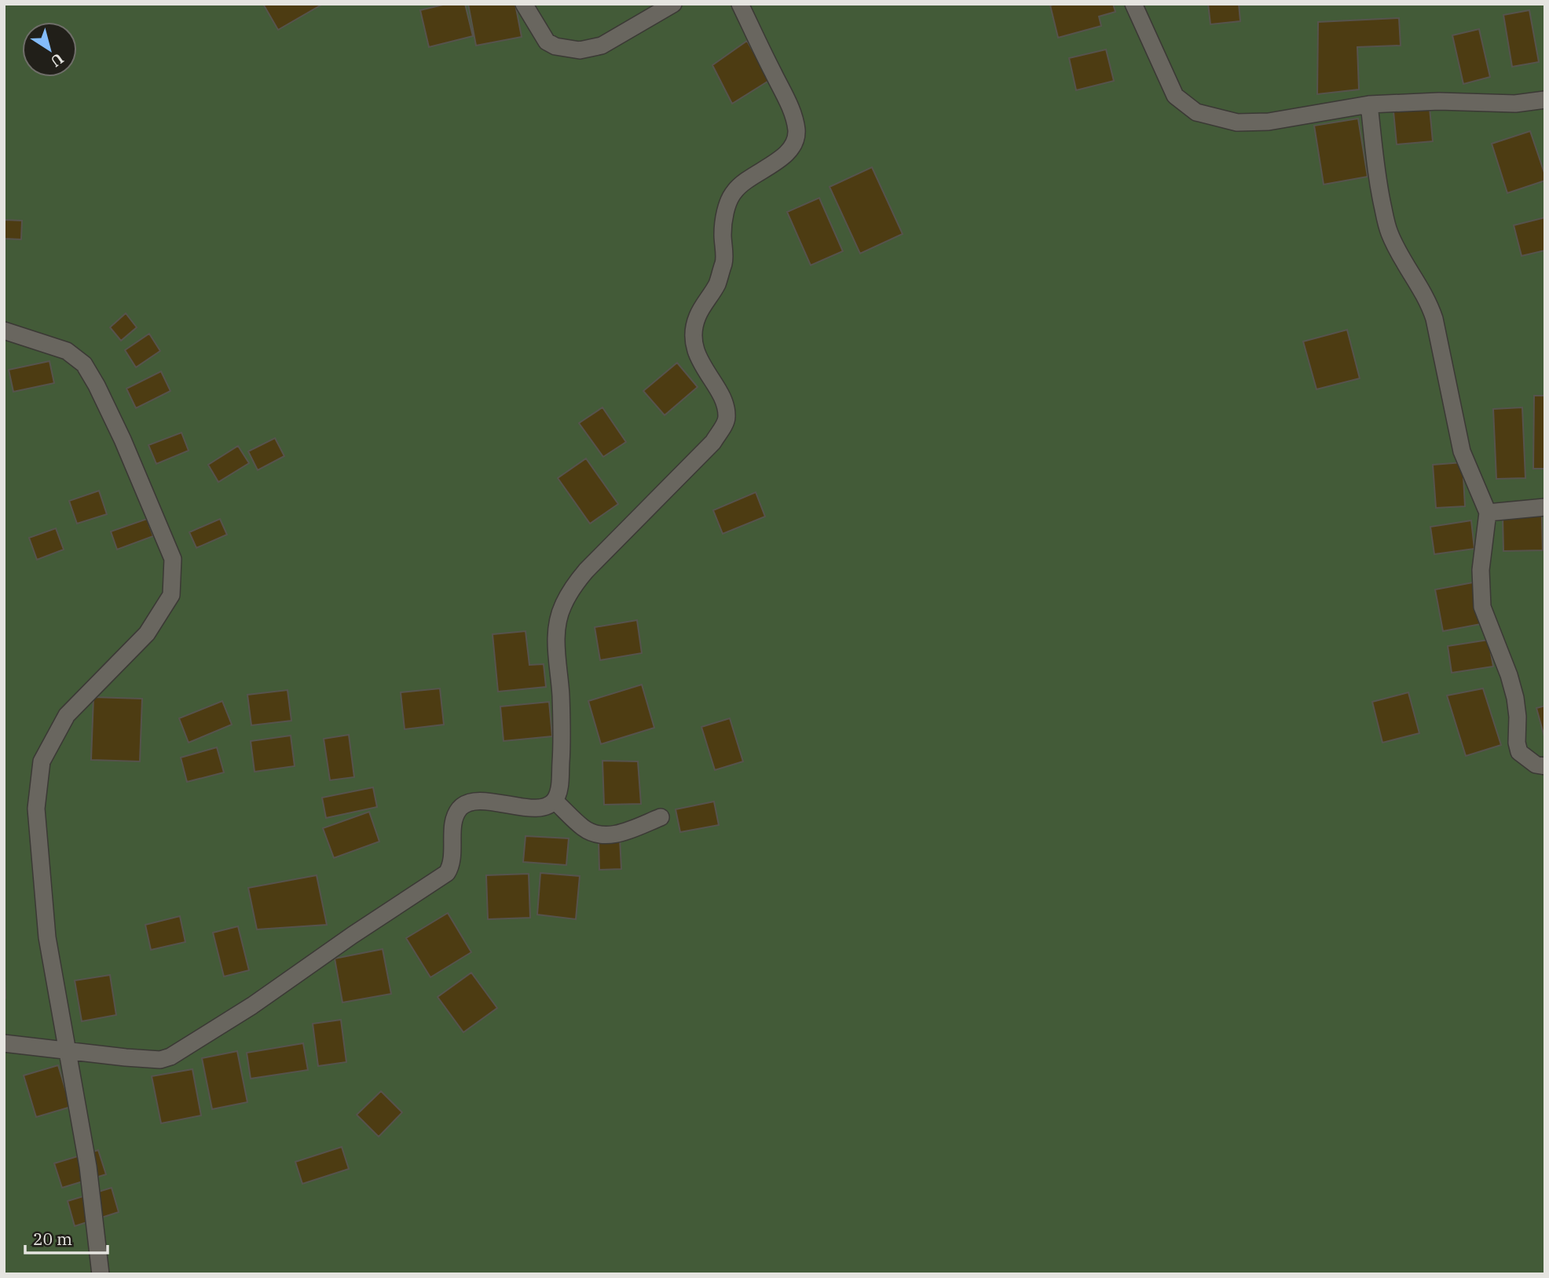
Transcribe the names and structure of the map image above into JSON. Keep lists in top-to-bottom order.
{
  "scale_bar": "20 m",
  "north": "bottom right"
}
